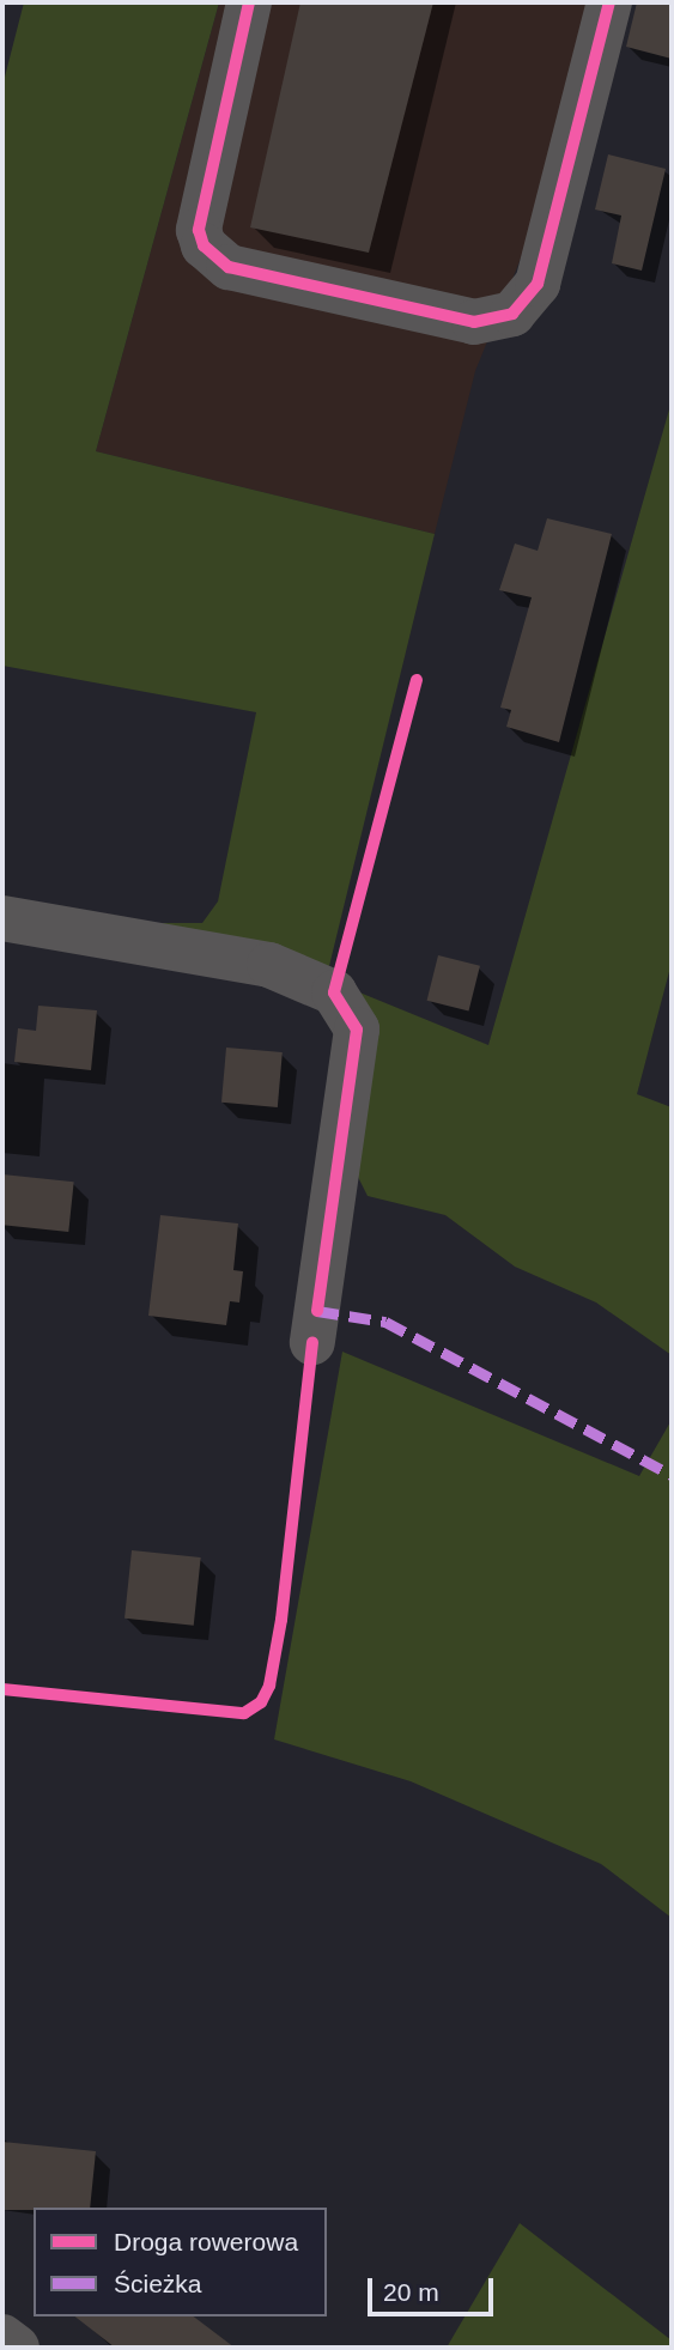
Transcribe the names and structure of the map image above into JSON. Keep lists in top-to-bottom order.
{
  "legend": ["Droga rowerowa", "Ścieżka"],
  "scale_bar": "20 m"
}
